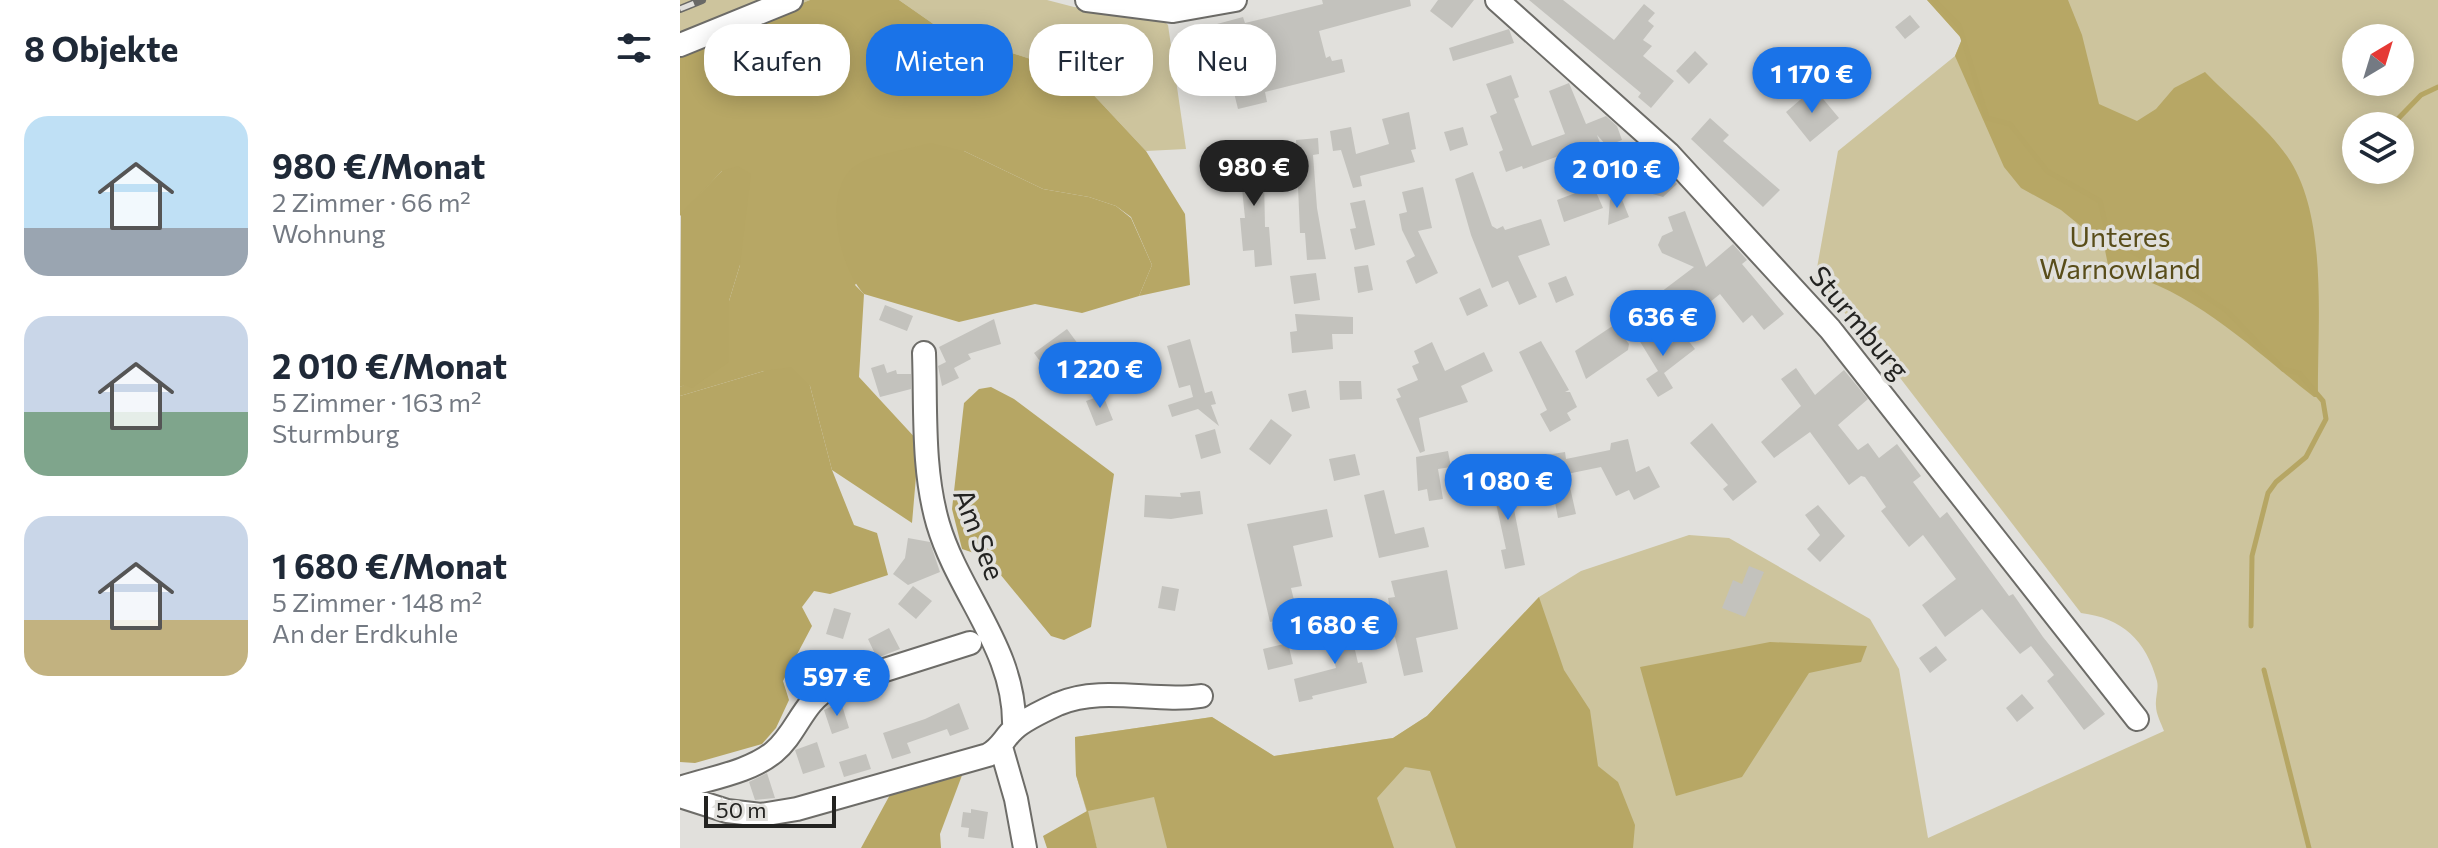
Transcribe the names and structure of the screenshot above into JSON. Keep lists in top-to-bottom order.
{
  "streets": {
    "street": ["Sturmburg", "Am See"]
  },
  "parks": ["Unteres Warnowland"],
  "scale_bar": "50 m",
  "north": "top right",
  "page": {
    "heading": "8 Objekte",
    "chip": [
      "Kaufen",
      "Mieten",
      "Filter",
      "Neu"
    ],
    "price": [
      "1 170 €",
      "980 €",
      "2 010 €",
      "636 €",
      "1 220 €",
      "1 080 €",
      "1 680 €",
      "597 €"
    ],
    "list": [
      {
        "name": "980 €/Monat",
        "note": "2 Zimmer · 66 m² · Wohnung"
      },
      {
        "name": "2 010 €/Monat",
        "note": "5 Zimmer · 163 m² · Sturmburg"
      },
      {
        "name": "1 680 €/Monat",
        "note": "5 Zimmer · 148 m² · An der Erdkuhle"
      }
    ],
    "scale": "50 m"
  }
}
